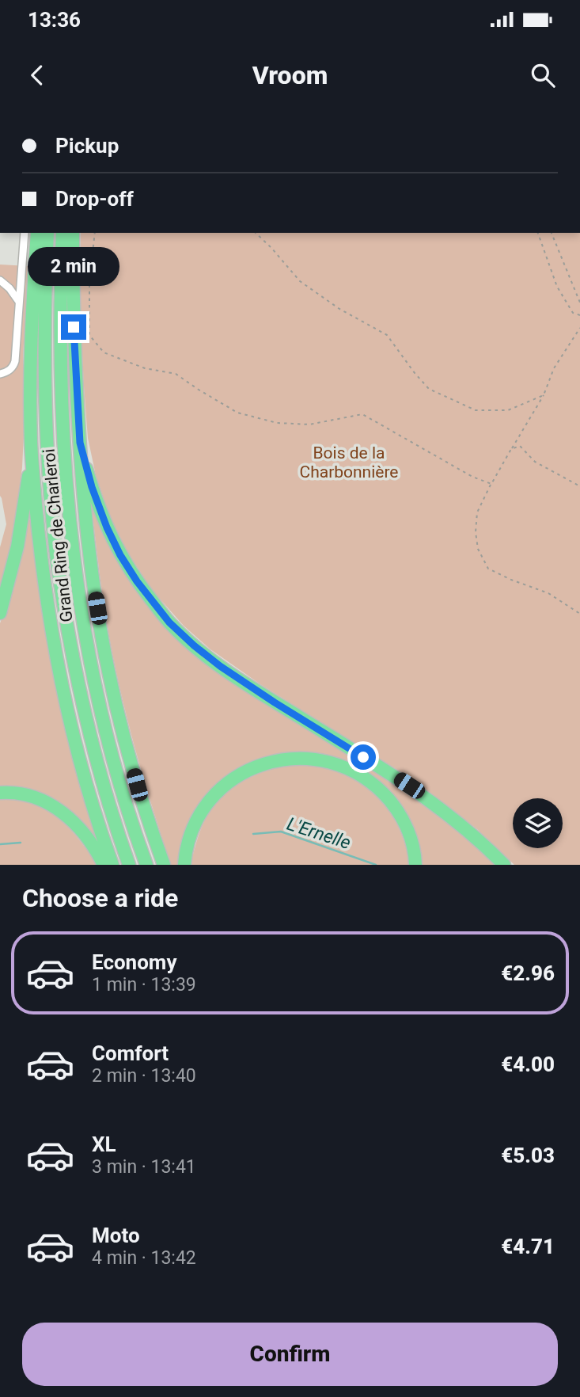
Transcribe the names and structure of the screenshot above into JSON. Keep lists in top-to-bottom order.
{
  "streets": {
    "highway": ["Grand Ring de Charleroi"]
  },
  "water": ["L'Ernelle"],
  "parks": ["Bois de la Charbonnière"],
  "page": {
    "status": "13:36",
    "header": "Vroom",
    "banner": ["Pickup", "Drop-off"],
    "bubble": "2 min",
    "heading": "Choose a ride",
    "list": [
      {
        "name": "Economy",
        "note": "1 min · 13:39",
        "value": "€2.96"
      },
      {
        "name": "Comfort",
        "note": "2 min · 13:40",
        "value": "€4.00"
      },
      {
        "name": "XL",
        "note": "3 min · 13:41",
        "value": "€5.03"
      },
      {
        "name": "Moto",
        "note": "4 min · 13:42",
        "value": "€4.71"
      }
    ],
    "buttons": "Confirm"
  }
}
